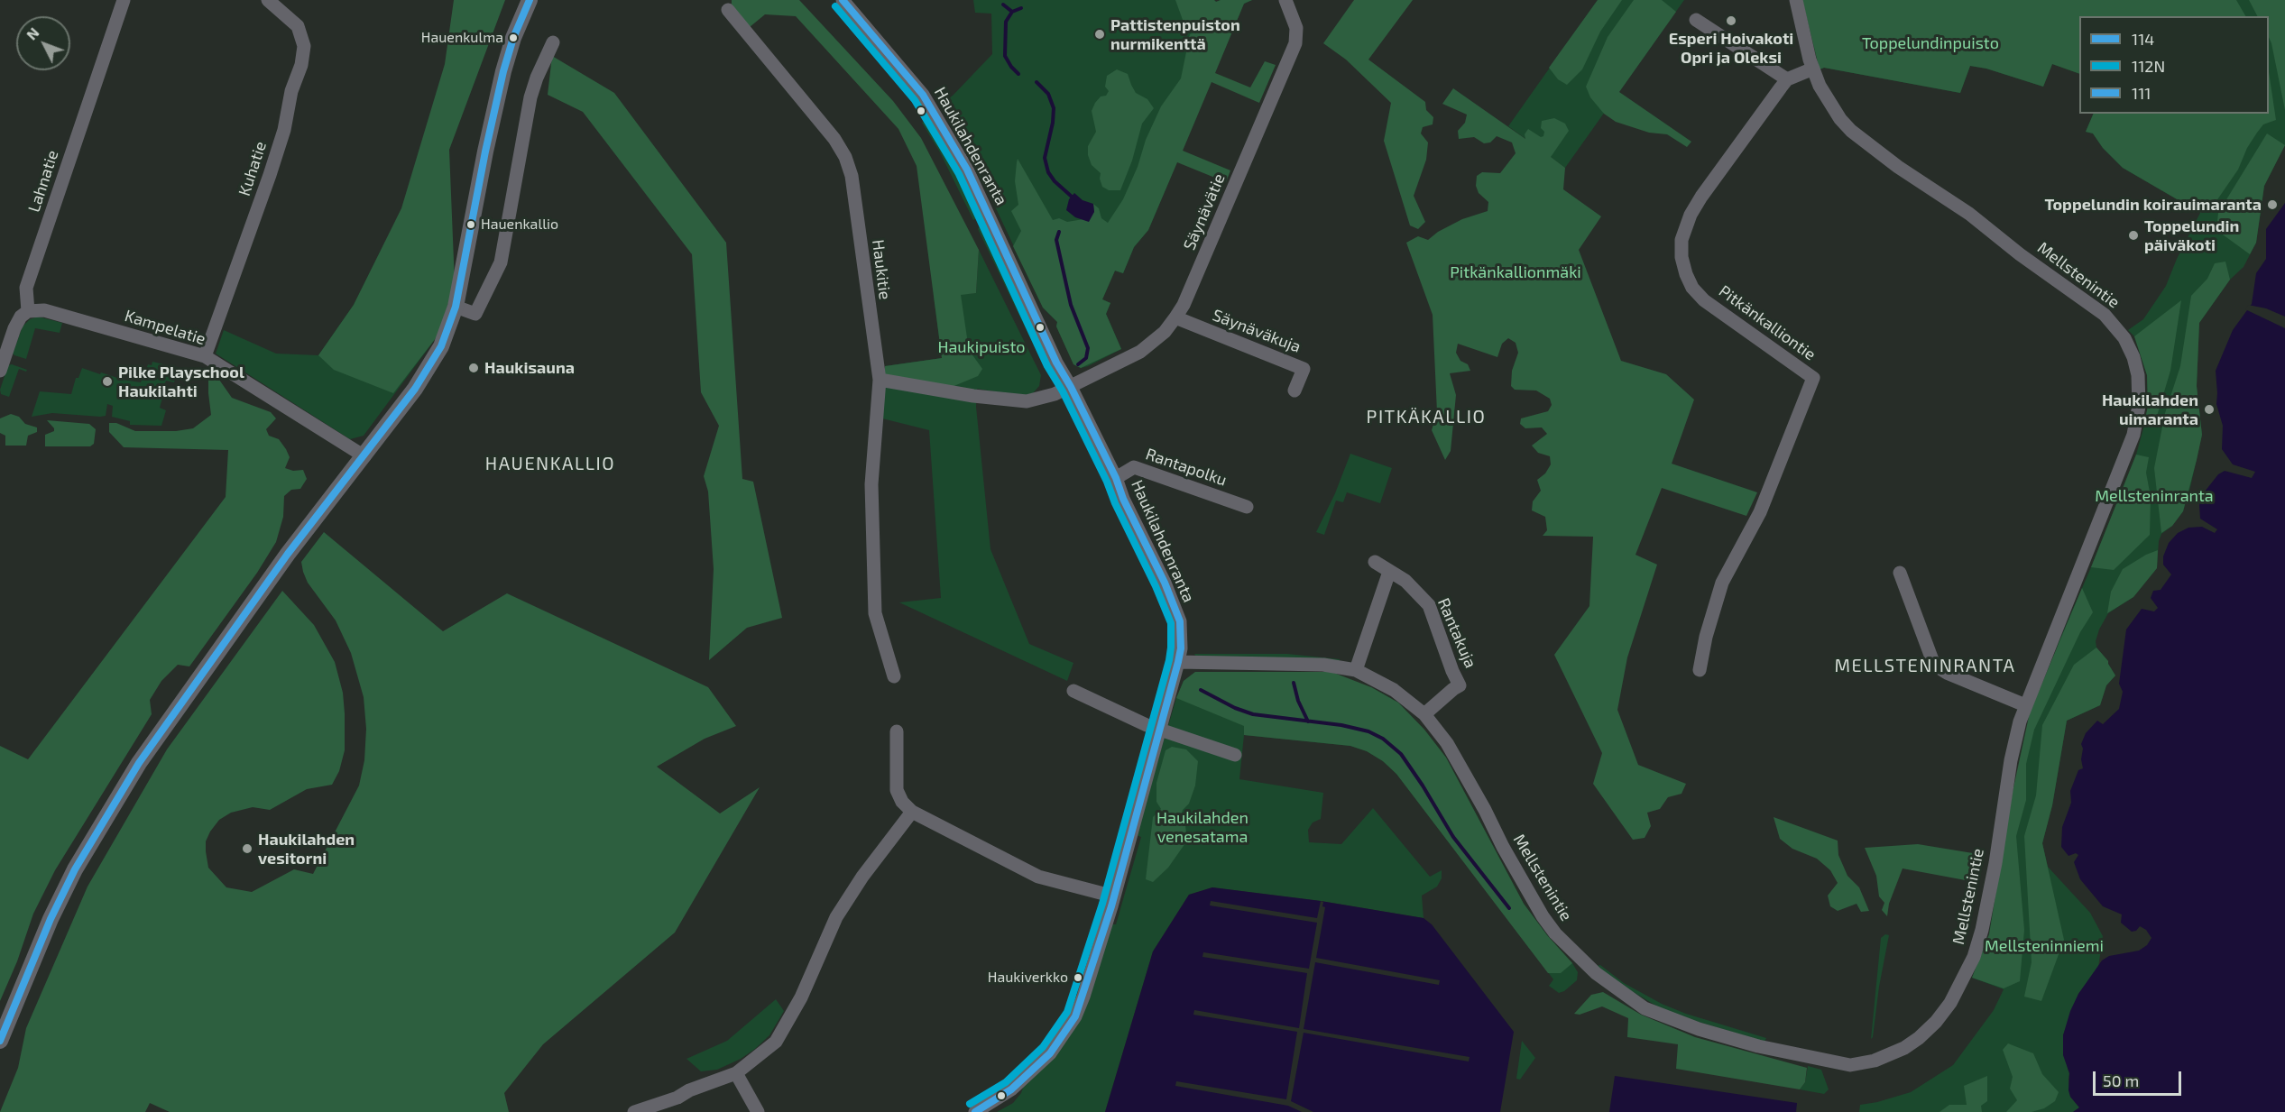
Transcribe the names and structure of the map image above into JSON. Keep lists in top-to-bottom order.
{
  "streets": {
    "street": [
      "Haukilahdenranta",
      "Kuhatie",
      "Lahnatie",
      "Säynävätie",
      "Haukitie",
      "Mellstenintie",
      "Pitkänkalliontie",
      "Kampelatie",
      "Säynäväkuja",
      "Rantapolku",
      "Rantakuja"
    ]
  },
  "crossings": [
    ["Haukilahdenranta", "Säynävätie"],
    ["Haukilahdenranta", "Mellstenintie"],
    ["Haukilahdenranta", "Rantapolku"],
    ["Kuhatie", "Kampelatie"],
    ["Lahnatie", "Kampelatie"],
    ["Säynävätie", "Säynäväkuja"],
    ["Mellstenintie", "Rantakuja"]
  ],
  "districts": ["PITKÄKALLIO", "HAUENKALLIO", "MELLSTENINRANTA"],
  "parks": [
    "Toppelundinpuisto",
    "Pitkänkallionmäki",
    "Haukipuisto",
    "Mellsteninranta",
    "Haukilahden venesatama",
    "Mellsteninniemi"
  ],
  "places": [
    "Esperi Hoivakoti Opri ja Oleksi",
    "Pattistenpuiston nurmikenttä",
    "Hauenkulma",
    "Toppelundin koirauimaranta",
    "Hauenkallio",
    "Toppelundin päiväkoti",
    "Haukisauna",
    "Pilke Playschool Haukilahti",
    "Haukilahden uimaranta",
    "Haukilahden vesitorni",
    "Haukiverkko"
  ],
  "lines": ["transit line 114", "transit line 111", "transit line 112N"],
  "legend": ["114", "112N", "111"],
  "scale_bar": "50 m",
  "north": "top left"
}
